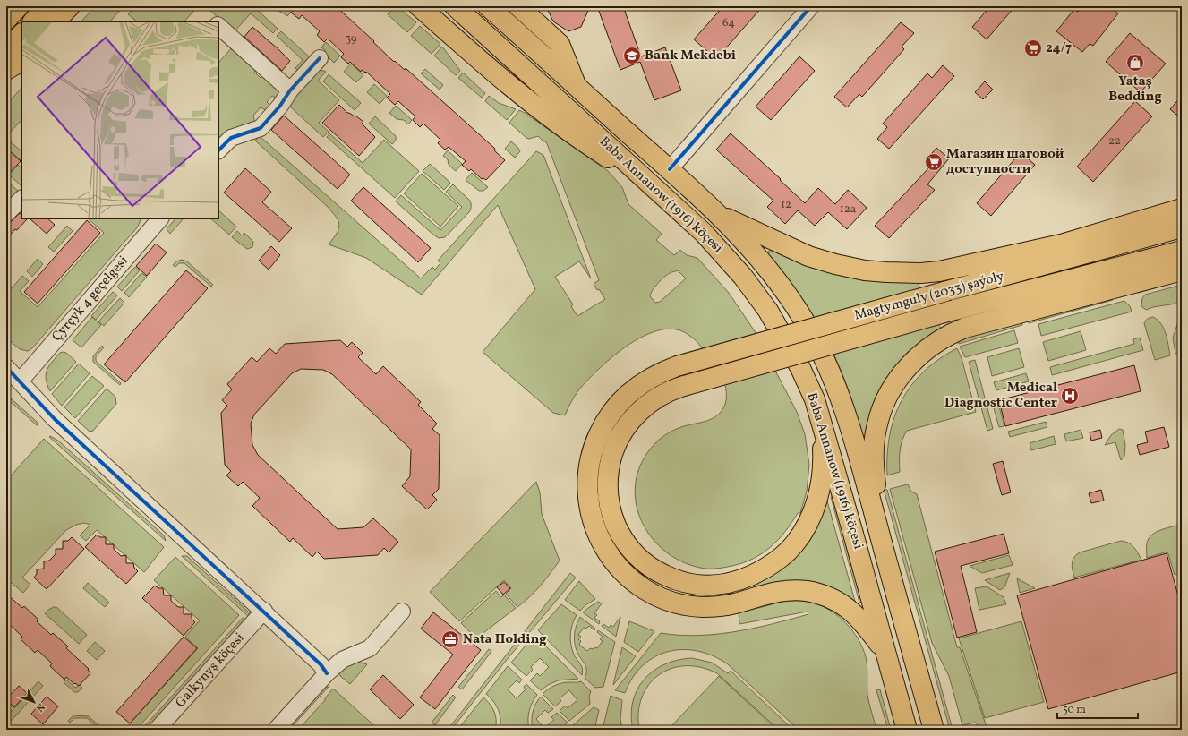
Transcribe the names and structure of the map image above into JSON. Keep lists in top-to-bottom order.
{
  "streets": {
    "main road": ["Baba Annanow (1916) köçesi", "Magtymguly (2033) şaýoly"],
    "street": ["Çyrçyk 4 geçelgesi", "Galkynyş köçesi"]
  },
  "crossings": [
    ["Baba Annanow (1916) köçesi", "Magtymguly (2033) şaýoly"]
  ],
  "places": {
    "supermarket": ["24/7", "Магазин шаговой доступности"],
    "school or university": ["Bank Mekdebi"],
    "shop": ["Yataş Bedding"],
    "hospital": ["Medical Diagnostic Center"],
    "office": ["Nata Holding"]
  },
  "house_numbers": [
    "64",
    "39",
    "22",
    "12",
    "12a"
  ],
  "scale_bar": "50 m",
  "north": "bottom right"
}
